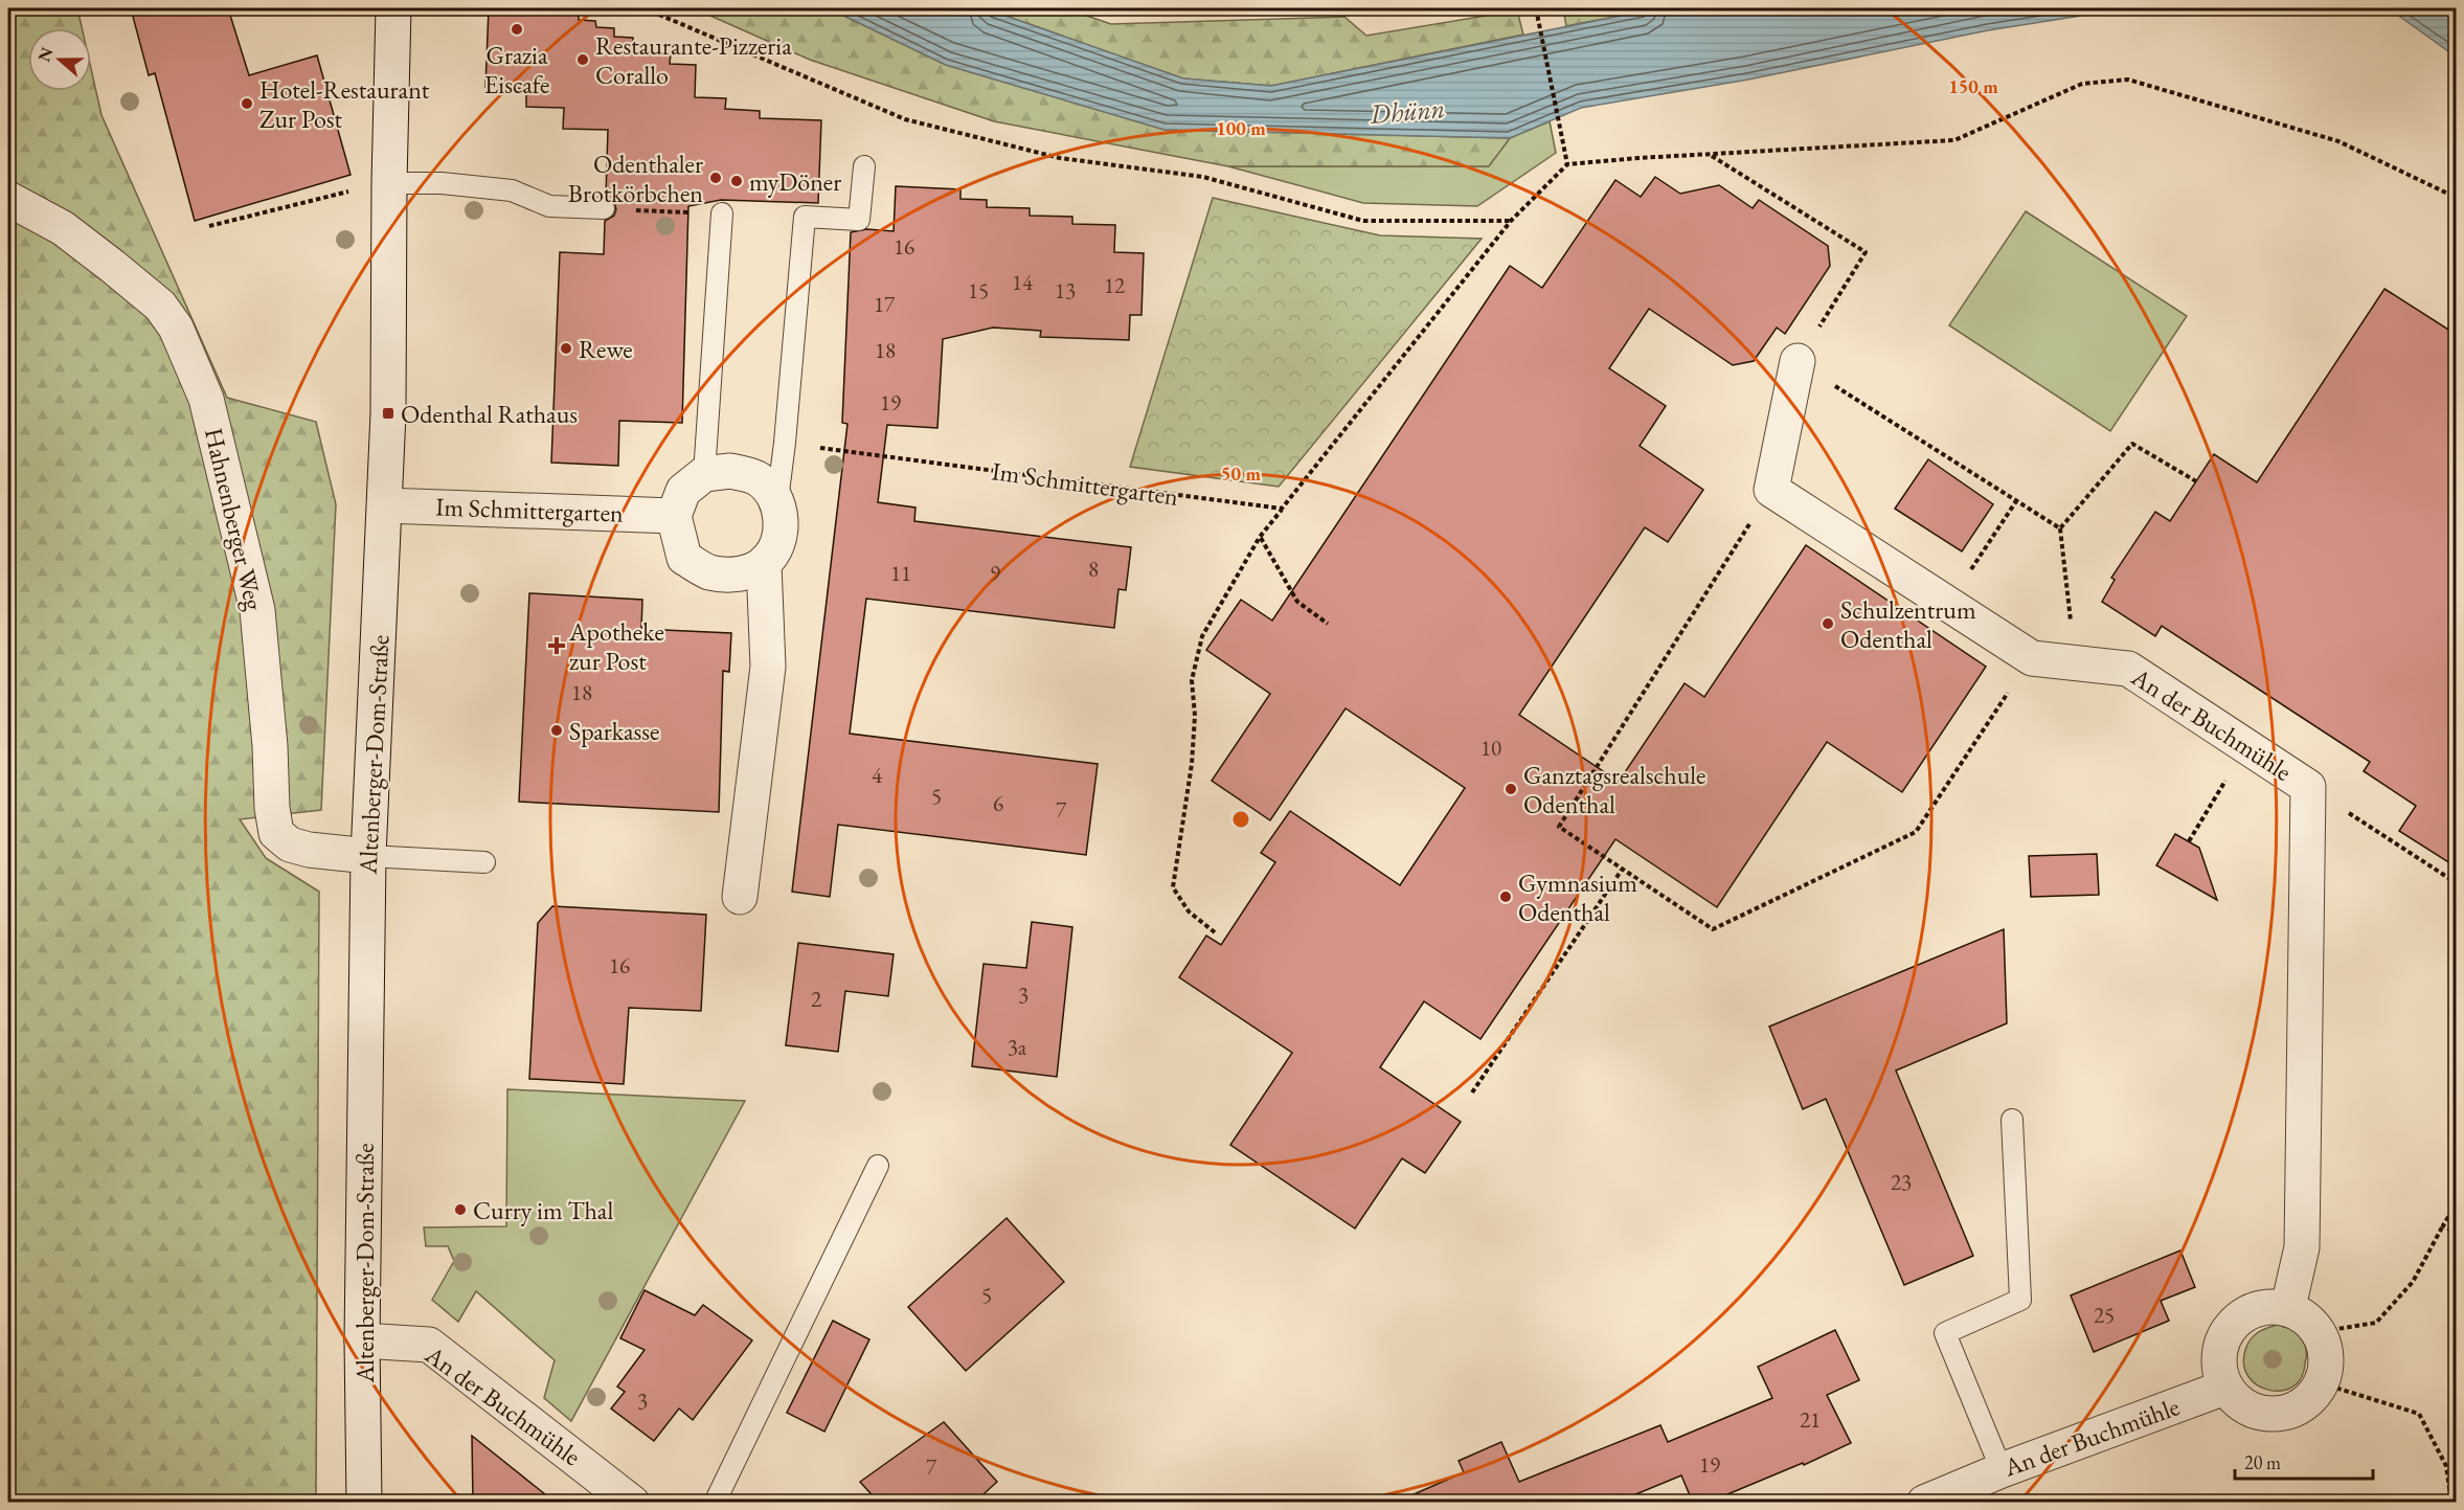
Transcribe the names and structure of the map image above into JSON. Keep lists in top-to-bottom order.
{
  "streets": {
    "street": [
      "Im Schmittergarten",
      "Hahnenberger Weg",
      "An der Buchmühle",
      "Altenberger-Dom-Straße"
    ]
  },
  "crossings": [
    ["Im Schmittergarten", "Altenberger-Dom-Straße"],
    ["Hahnenberger Weg", "Altenberger-Dom-Straße"],
    ["An der Buchmühle", "Altenberger-Dom-Straße"]
  ],
  "water": ["Dhünn"],
  "places": {
    "other": [
      "Grazia Eiscafe",
      "Restaurante-Pizzeria Corallo",
      "Hotel-Restaurant Zur Post",
      "Odenthaler Brotkörbchen",
      "myDöner",
      "Rewe",
      "Schulzentrum Odenthal",
      "Sparkasse",
      "Ganztagsrealschule Odenthal",
      "Gymnasium Odenthal",
      "Curry im Thal"
    ],
    "transit": ["Odenthal Rathaus"],
    "health": ["Apotheke zur Post"]
  },
  "house_numbers": [
    "16",
    "14",
    "12",
    "15",
    "13",
    "17",
    "18",
    "19",
    "8",
    "11",
    "9",
    "18",
    "10",
    "4",
    "5",
    "6",
    "7",
    "16",
    "3",
    "2",
    "3a",
    "23",
    "5",
    "25",
    "3",
    "21",
    "19",
    "7"
  ],
  "scale_bar": "20 m",
  "north": "left",
  "rings": ["150 m", "100 m", "50 m"]
}
